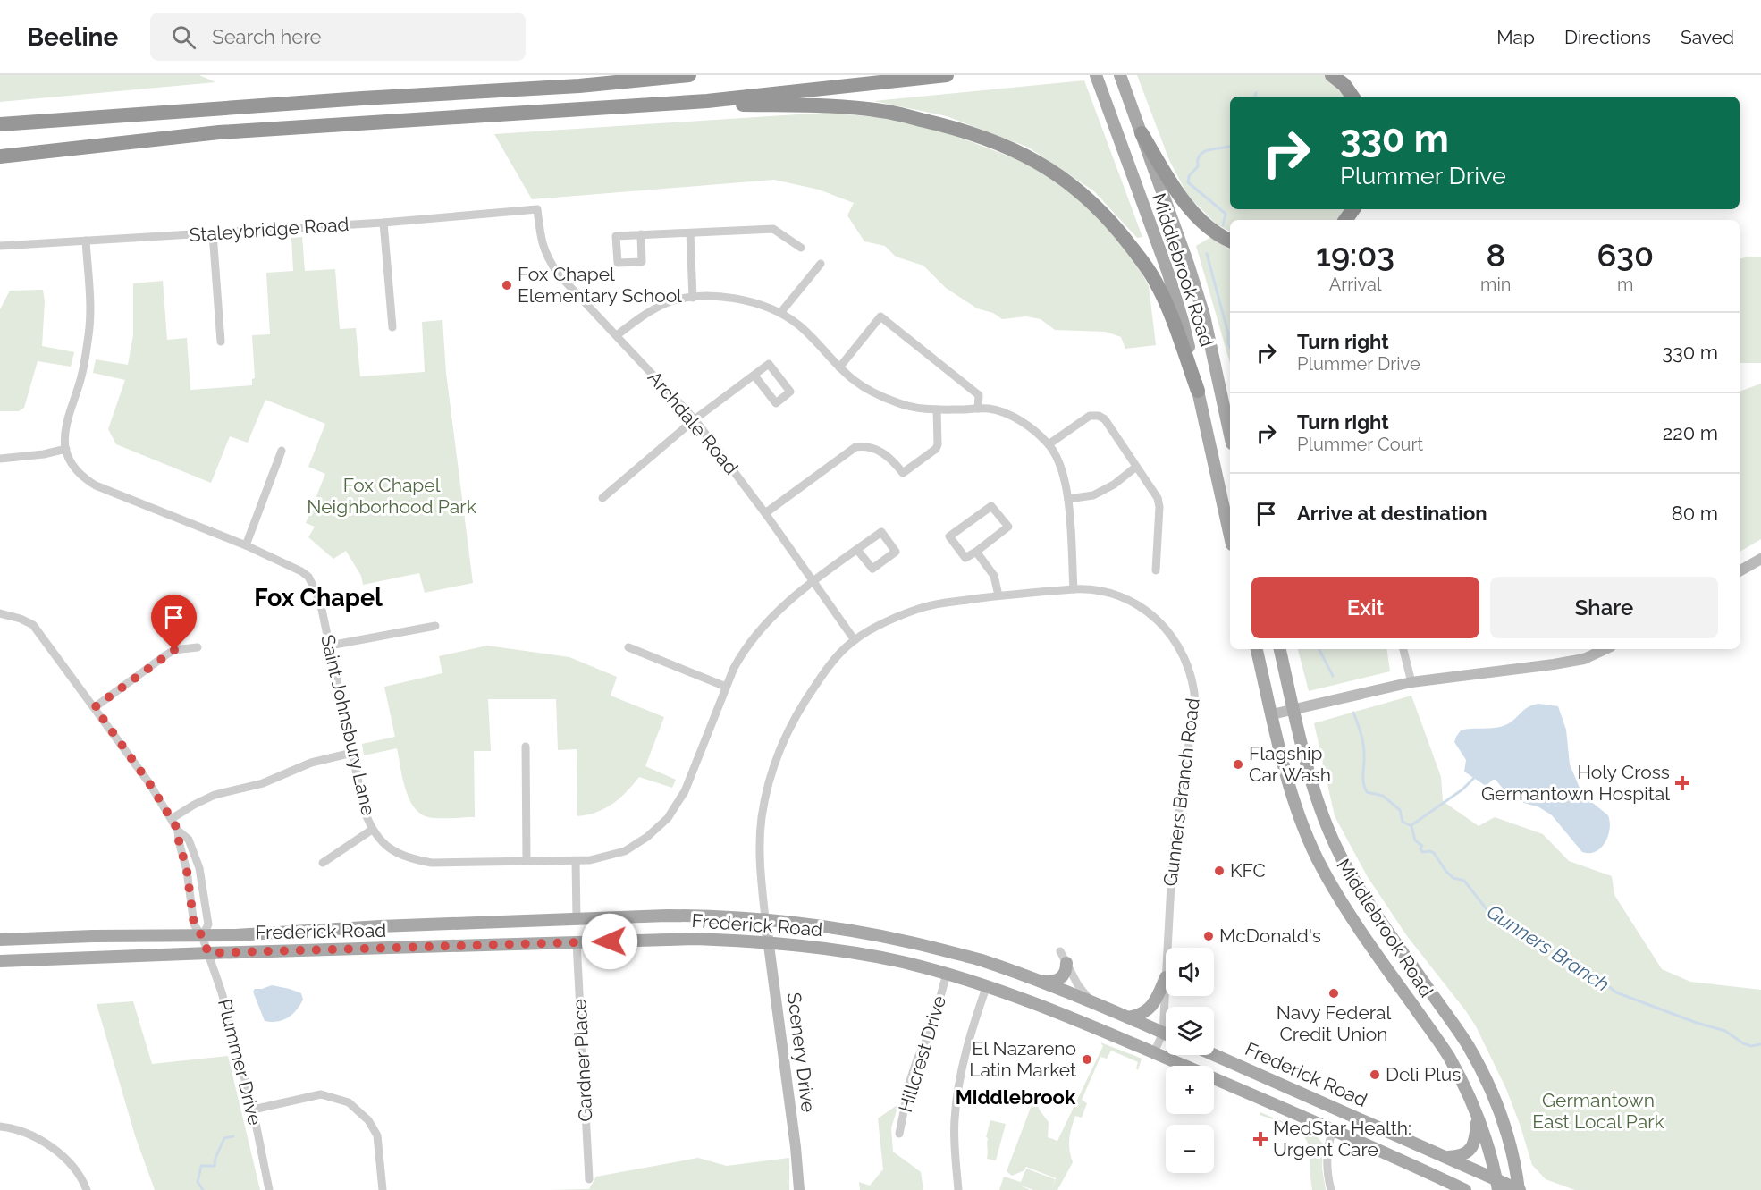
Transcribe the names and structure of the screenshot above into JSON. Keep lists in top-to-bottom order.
{
  "streets": {
    "main road": ["Middlebrook Road", "Frederick Road"],
    "street": [
      "Staleybridge Road",
      "Archdale Road",
      "Saint Johnsbury Lane",
      "Gunners Branch Road",
      "Scenery Drive",
      "Hillcrest Drive",
      "Gardner Place",
      "Plummer Drive"
    ]
  },
  "crossings": [
    ["Staleybridge Road", "Archdale Road"],
    ["Middlebrook Road", "Frederick Road"],
    ["Archdale Road", "Saint Johnsbury Lane"],
    ["Archdale Road", "Gunners Branch Road"],
    ["Gunners Branch Road", "Frederick Road"],
    ["Gunners Branch Road", "Scenery Drive"],
    ["Frederick Road", "Scenery Drive"],
    ["Frederick Road", "Hillcrest Drive"],
    ["Frederick Road", "Gardner Place"],
    ["Frederick Road", "Plummer Drive"]
  ],
  "districts": ["Fox Chapel", "Middlebrook"],
  "water": ["Gunners Branch"],
  "parks": ["Fox Chapel Neighborhood Park", "Germantown East Local Park"],
  "places": {
    "other": [
      "Fox Chapel Elementary School",
      "Flagship Car Wash",
      "KFC",
      "McDonald's",
      "Navy Federal Credit Union",
      "El Nazareno Latin Market",
      "Deli Plus"
    ],
    "health": ["Holy Cross Germantown Hospital", "MedStar Health: Urgent Care"]
  },
  "page": {
    "header": "Beeline",
    "search": "Search here",
    "nav": ["Map", "Directions", "Saved"],
    "turn": ["330 m", "Plummer Drive"],
    "eta": [
      "19:03",
      "Arrival",
      "8",
      "min",
      "630",
      "m"
    ],
    "list": [
      {
        "name": "Turn right",
        "note": "Plummer Drive",
        "value": "330 m"
      },
      {
        "name": "Turn right",
        "note": "Plummer Court",
        "value": "220 m"
      },
      {
        "name": "Arrive at destination",
        "value": "80 m"
      }
    ],
    "buttons": ["Exit", "Share"],
    "map_buttons": ["+", "−"]
  }
}
